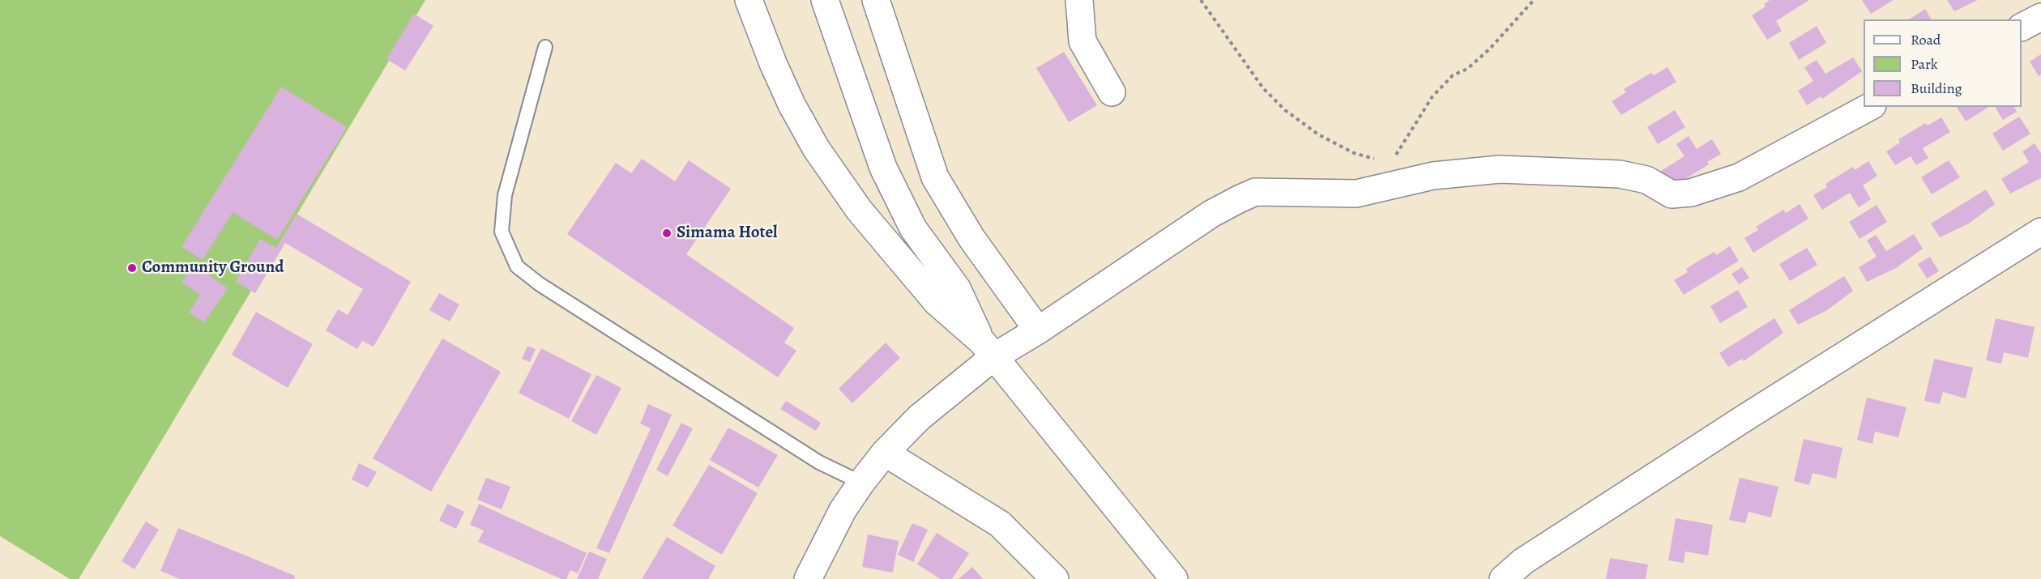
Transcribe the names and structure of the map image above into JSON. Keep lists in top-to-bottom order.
{
  "places": ["Simama Hotel", "Community Ground"],
  "legend": ["Road", "Park", "Building"]
}
